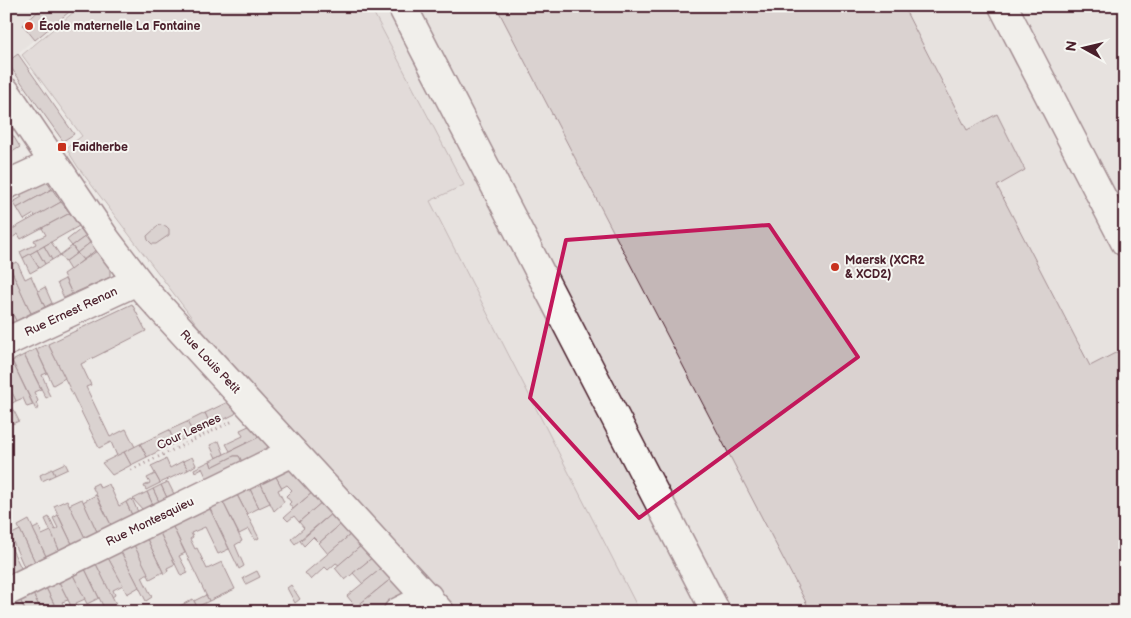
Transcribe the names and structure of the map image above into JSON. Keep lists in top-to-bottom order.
{
  "streets": {
    "street": ["Rue Ernest Renan", "Rue Louis Petit", "Rue Montesquieu"],
    "path": ["Cour Lesnes"]
  },
  "crossings": [
    ["Rue Ernest Renan", "Rue Louis Petit"],
    ["Rue Louis Petit", "Cour Lesnes"],
    ["Rue Louis Petit", "Rue Montesquieu"]
  ],
  "places": {
    "other": ["École maternelle La Fontaine", "Maersk (XCR2 & XCD2)"],
    "transit": ["Faidherbe"]
  },
  "north": "left"
}
